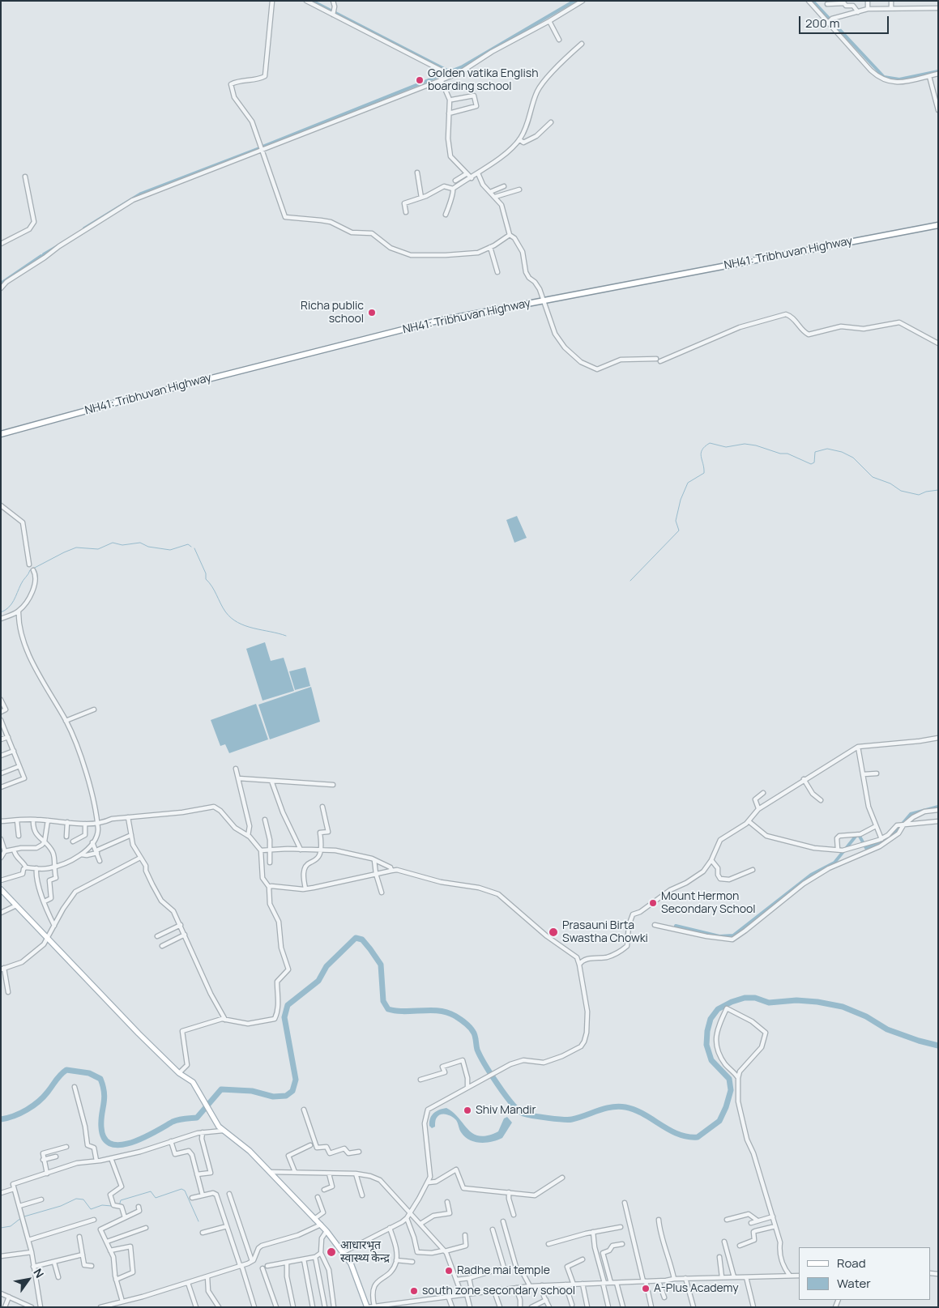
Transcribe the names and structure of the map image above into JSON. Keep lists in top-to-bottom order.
{
  "streets": {
    "highway": ["NH41: Tribhuvan Highway"]
  },
  "places": [
    "Golden vatika English boarding school",
    "Richa public school",
    "Mount Hermon Secondary School",
    "Prasauni Birta Swastha Chowki",
    "Shiv Mandir",
    "आधारभूत स्वास्थ्य केन्द्र",
    "Radhe mai temple",
    "A-Plus Academy",
    "south zone secondary school"
  ],
  "legend": ["Road", "Water"],
  "scale_bar": "200 m",
  "north": "top right"
}
